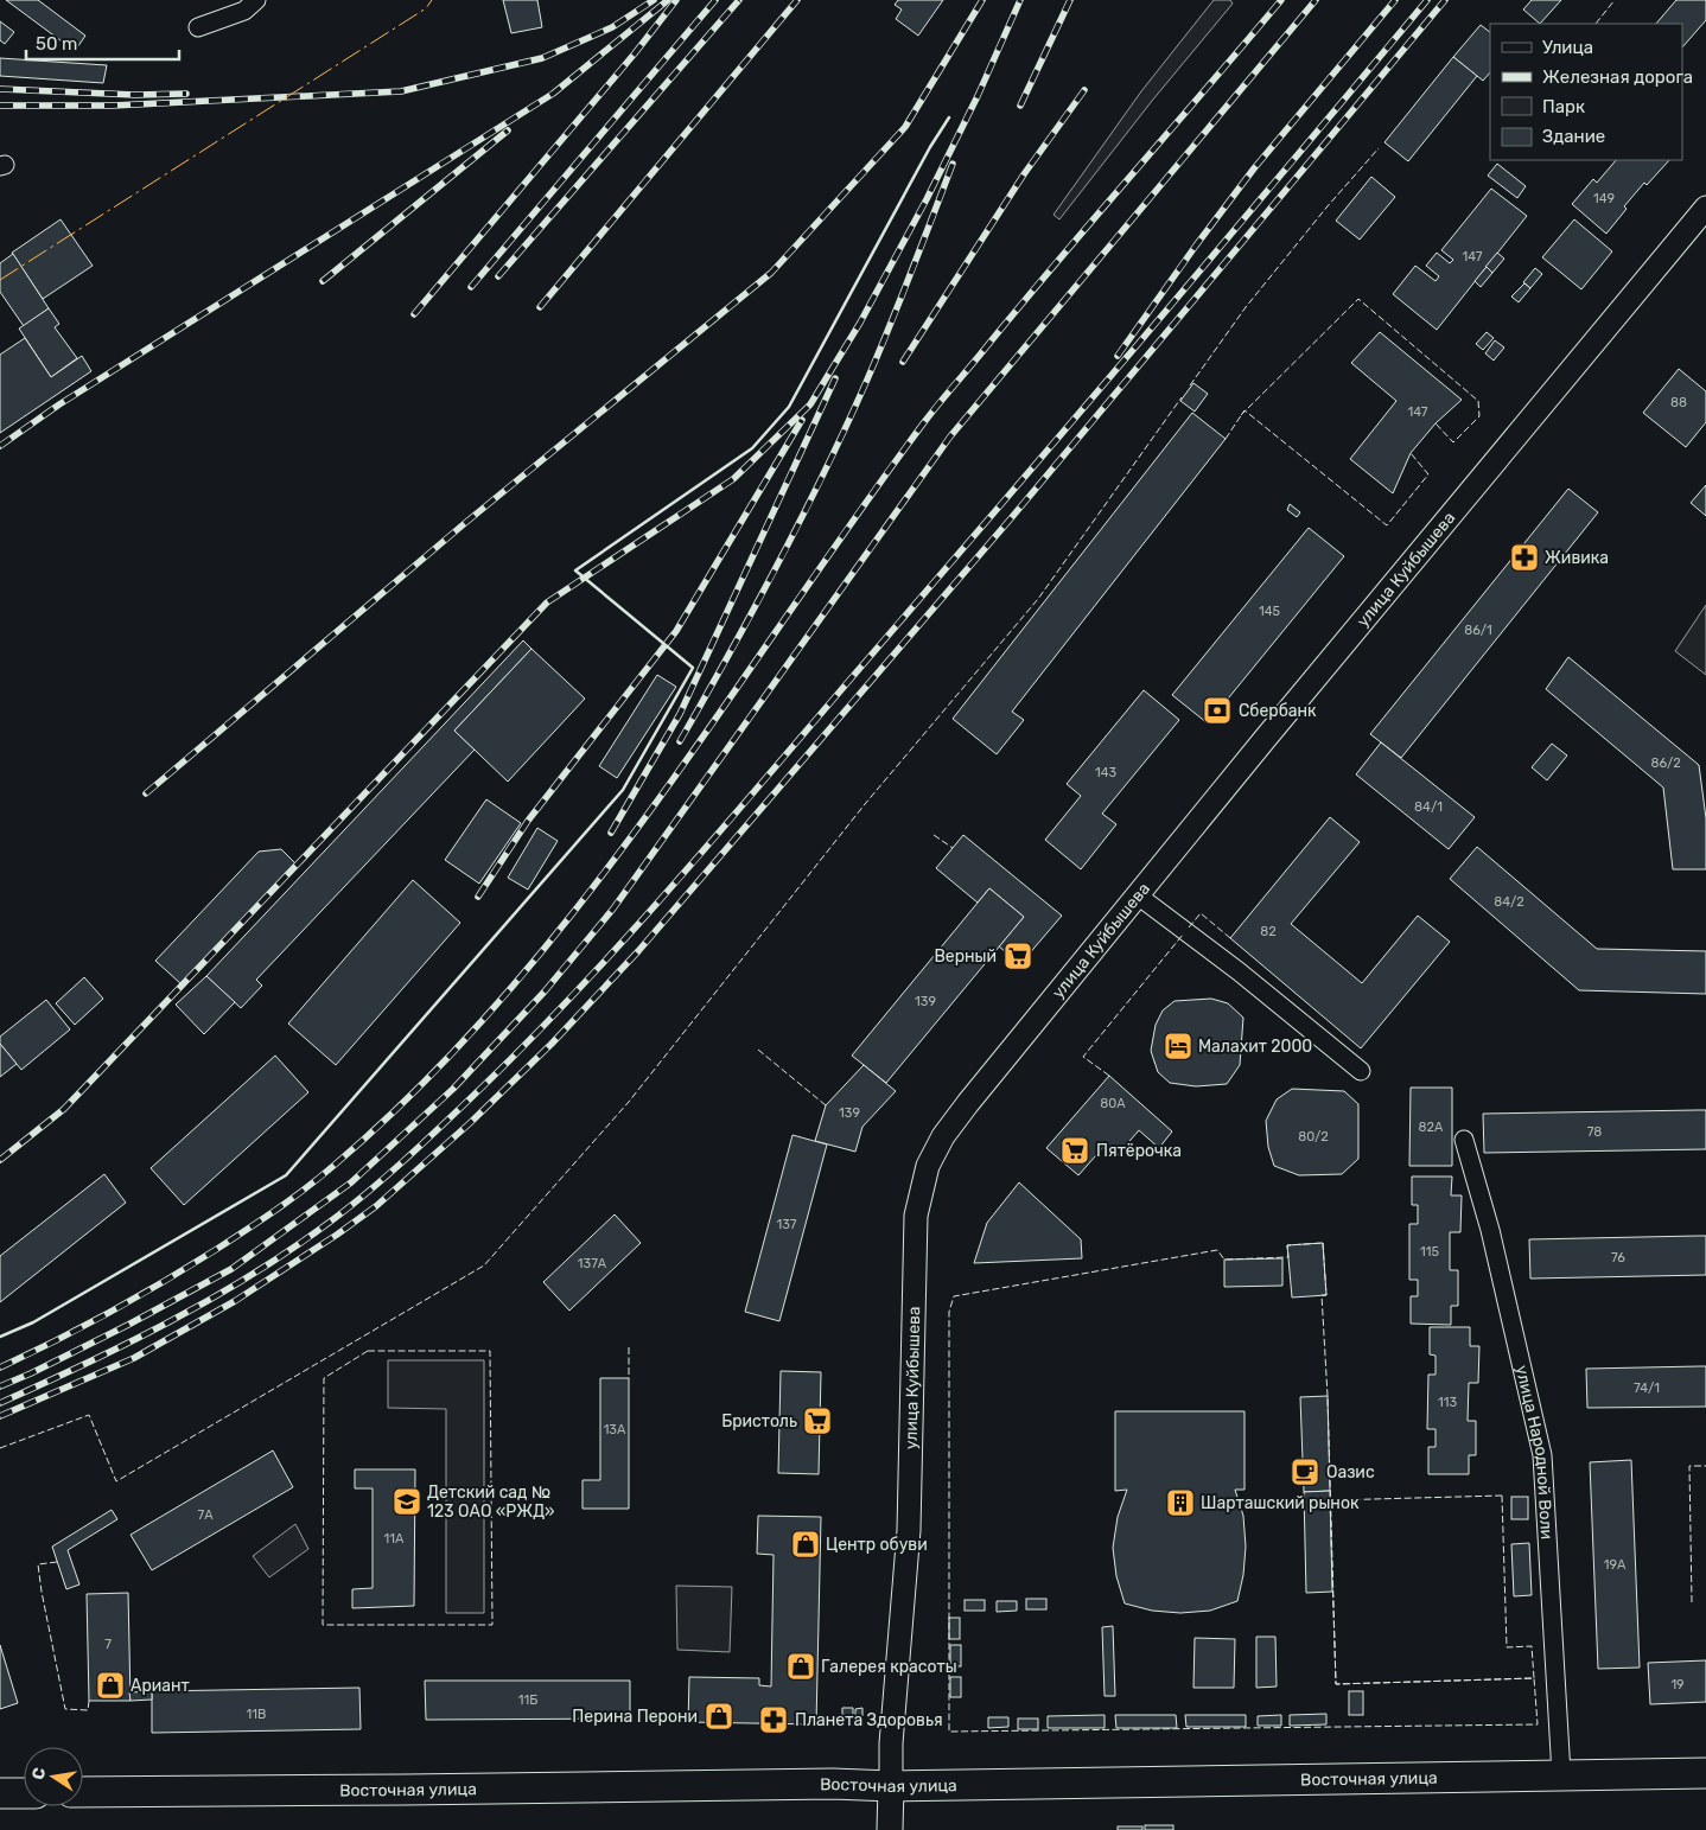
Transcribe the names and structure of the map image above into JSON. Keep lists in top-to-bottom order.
{
  "streets": {
    "main road": ["улица Куйбышева", "Восточная улица"],
    "street": ["улица Народной Воли"]
  },
  "crossings": [
    ["улица Куйбышева", "Восточная улица"],
    ["улица Народной Воли", "Восточная улица"]
  ],
  "places": {
    "pharmacy": ["Живика", "Планета Здоровья"],
    "bank": ["Сбербанк"],
    "supermarket": ["Верный", "Пятёрочка", "Бристоль"],
    "hotel": ["Малахит 2000"],
    "cafe": ["Оазис"],
    "school or university": ["Детский сад № 123 ОАО «РЖД»"],
    "building": ["Шарташский рынок"],
    "shop": [
      "Центр обуви",
      "Галерея красоты",
      "Ариант",
      "Перина Перони"
    ]
  },
  "house_numbers": [
    "149",
    "147",
    "88",
    "147",
    "145",
    "86/1",
    "86/2",
    "143",
    "84/1",
    "84/2",
    "82",
    "139",
    "80А",
    "139",
    "82А",
    "78",
    "80/2",
    "137",
    "115",
    "76",
    "137А",
    "74/1",
    "113",
    "13А",
    "7А",
    "11А",
    "19А",
    "7",
    "19",
    "11Б",
    "11В"
  ],
  "legend": [
    "Улица",
    "Железная дорога",
    "Парк",
    "Здание"
  ],
  "scale_bar": "50 m",
  "north": "left"
}
